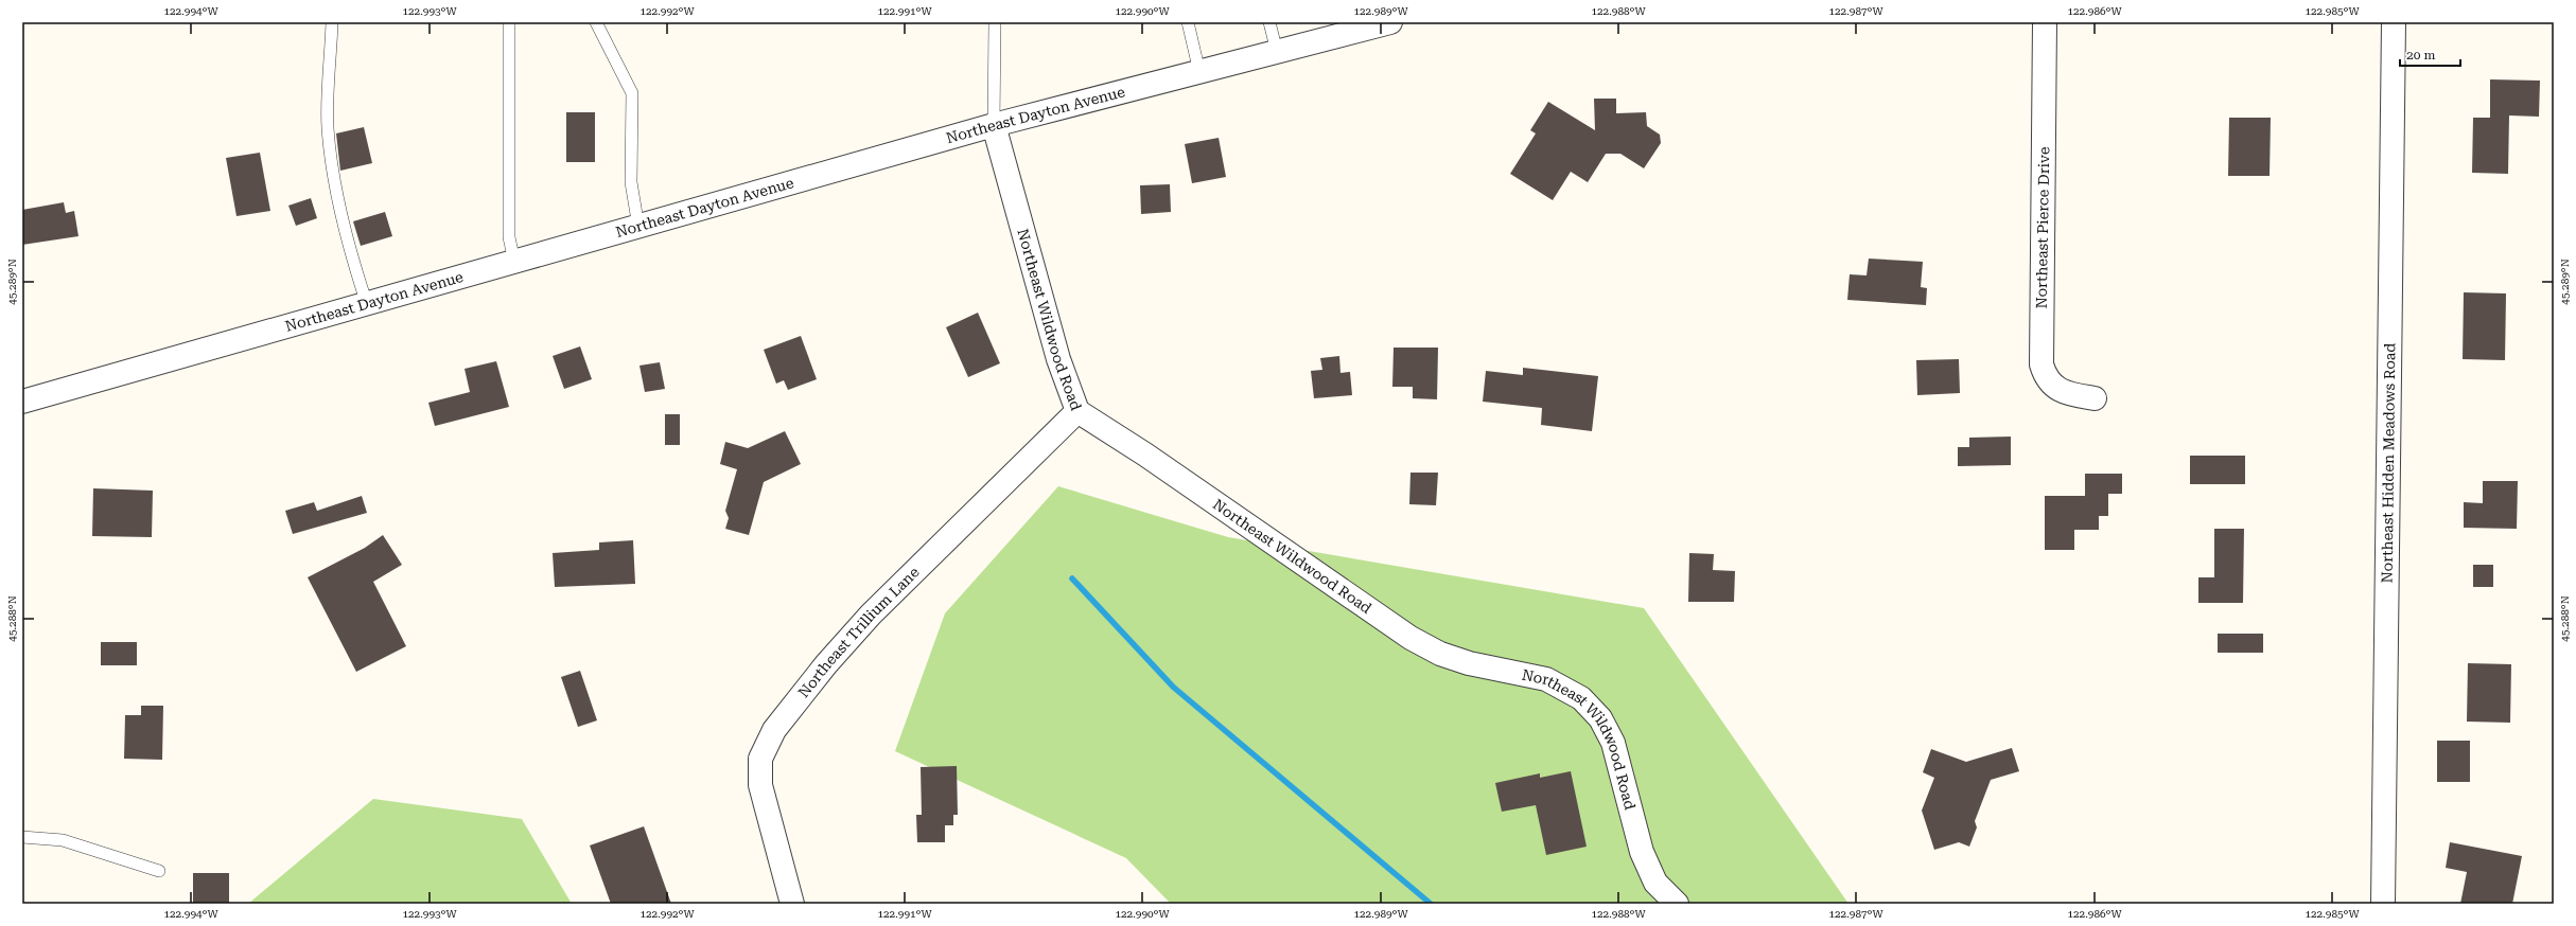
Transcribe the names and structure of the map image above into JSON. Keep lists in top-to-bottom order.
{
  "streets": {
    "street": [
      "Northeast Dayton Avenue",
      "Northeast Pierce Drive",
      "Northeast Wildwood Road",
      "Northeast Hidden Meadows Road",
      "Northeast Trillium Lane"
    ]
  },
  "crossings": [
    ["Northeast Dayton Avenue", "Northeast Wildwood Road"],
    ["Northeast Wildwood Road", "Northeast Trillium Lane"]
  ],
  "scale_bar": "20 m",
  "coordinates": [
    "122.994°W",
    "122.993°W",
    "122.992°W",
    "122.991°W",
    "122.990°W",
    "122.989°W",
    "122.988°W",
    "122.987°W",
    "122.986°W",
    "122.985°W",
    "45.289°N",
    "45.288°N"
  ]
}
